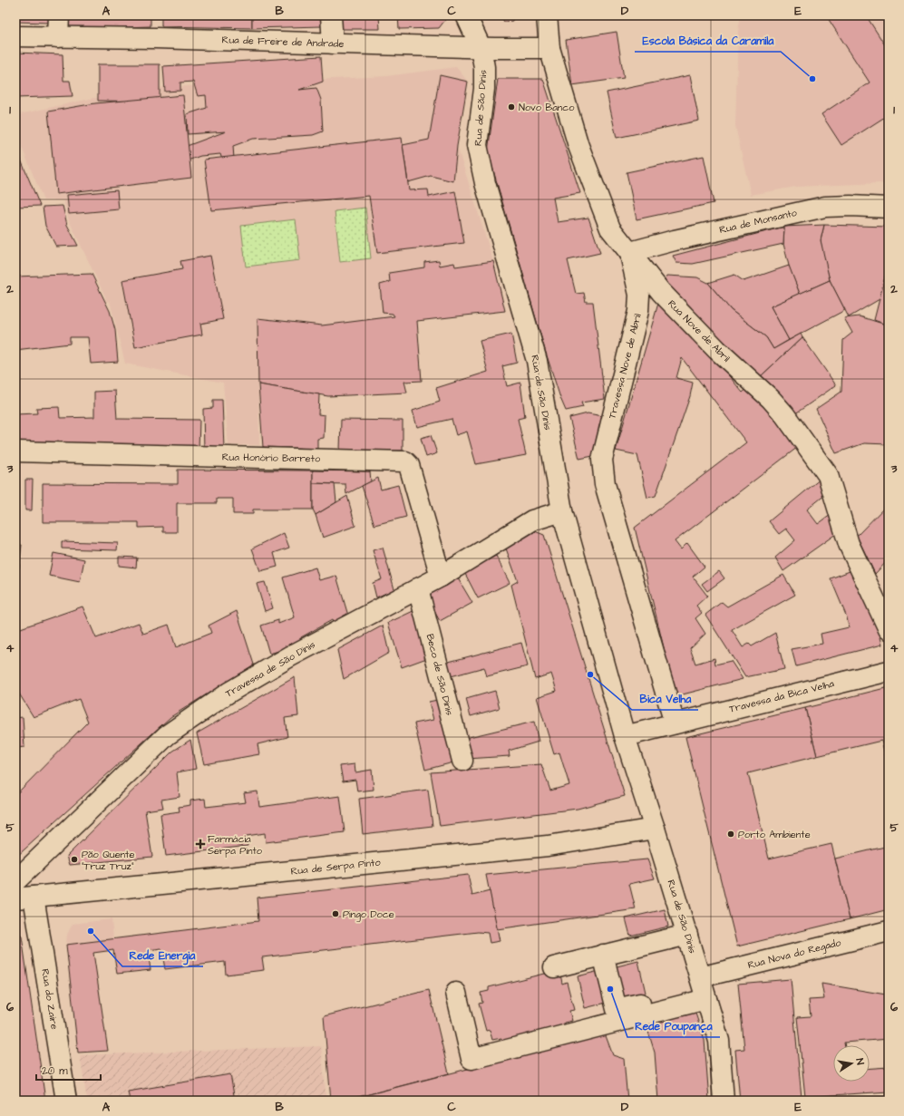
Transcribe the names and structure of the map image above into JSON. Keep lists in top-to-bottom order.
{
  "streets": {
    "street": [
      "Rua de Freire de Andrade",
      "Rua de São Dinis",
      "Rua de Monsanto",
      "Rua Nove de Abril",
      "Travessa Nove de Abril",
      "Rua Honório Barreto",
      "Travessa de São Dinis",
      "Beco de São Dinis",
      "Travessa da Bica Velha",
      "Rua de Serpa Pinto",
      "Rua Nova do Regado",
      "Rua do Zaire"
    ]
  },
  "crossings": [
    ["Rua de Freire de Andrade", "Rua de São Dinis"],
    ["Rua de Freire de Andrade", "Rua Nove de Abril"],
    ["Rua de São Dinis", "Travessa de São Dinis"],
    ["Rua de São Dinis", "Rua de Serpa Pinto"],
    ["Rua de São Dinis", "Rua Nova do Regado"],
    ["Rua de Monsanto", "Rua Nove de Abril"],
    ["Rua de Monsanto", "Travessa Nove de Abril"],
    ["Rua Nove de Abril", "Travessa Nove de Abril"],
    ["Travessa Nove de Abril", "Travessa da Bica Velha"],
    ["Rua Honório Barreto", "Travessa de São Dinis"],
    ["Travessa de São Dinis", "Beco de São Dinis"],
    ["Rua de Serpa Pinto", "Rua do Zaire"]
  ],
  "places": {
    "other": [
      "Escola Básica da Caramila",
      "Novo Banco",
      "Bica Velha",
      "Porto Ambiente",
      "Pão Quente \"Truz Truz\"",
      "Pingo Doce",
      "Rede Energia",
      "Rede Poupança"
    ],
    "health": ["Farmácia Serpa Pinto"]
  },
  "scale_bar": "20 m",
  "north": "right",
  "grid": {
    "columns": [
      "A",
      "B",
      "C",
      "D",
      "E"
    ],
    "rows": [
      "1",
      "2",
      "3",
      "4",
      "5",
      "6"
    ]
  }
}
